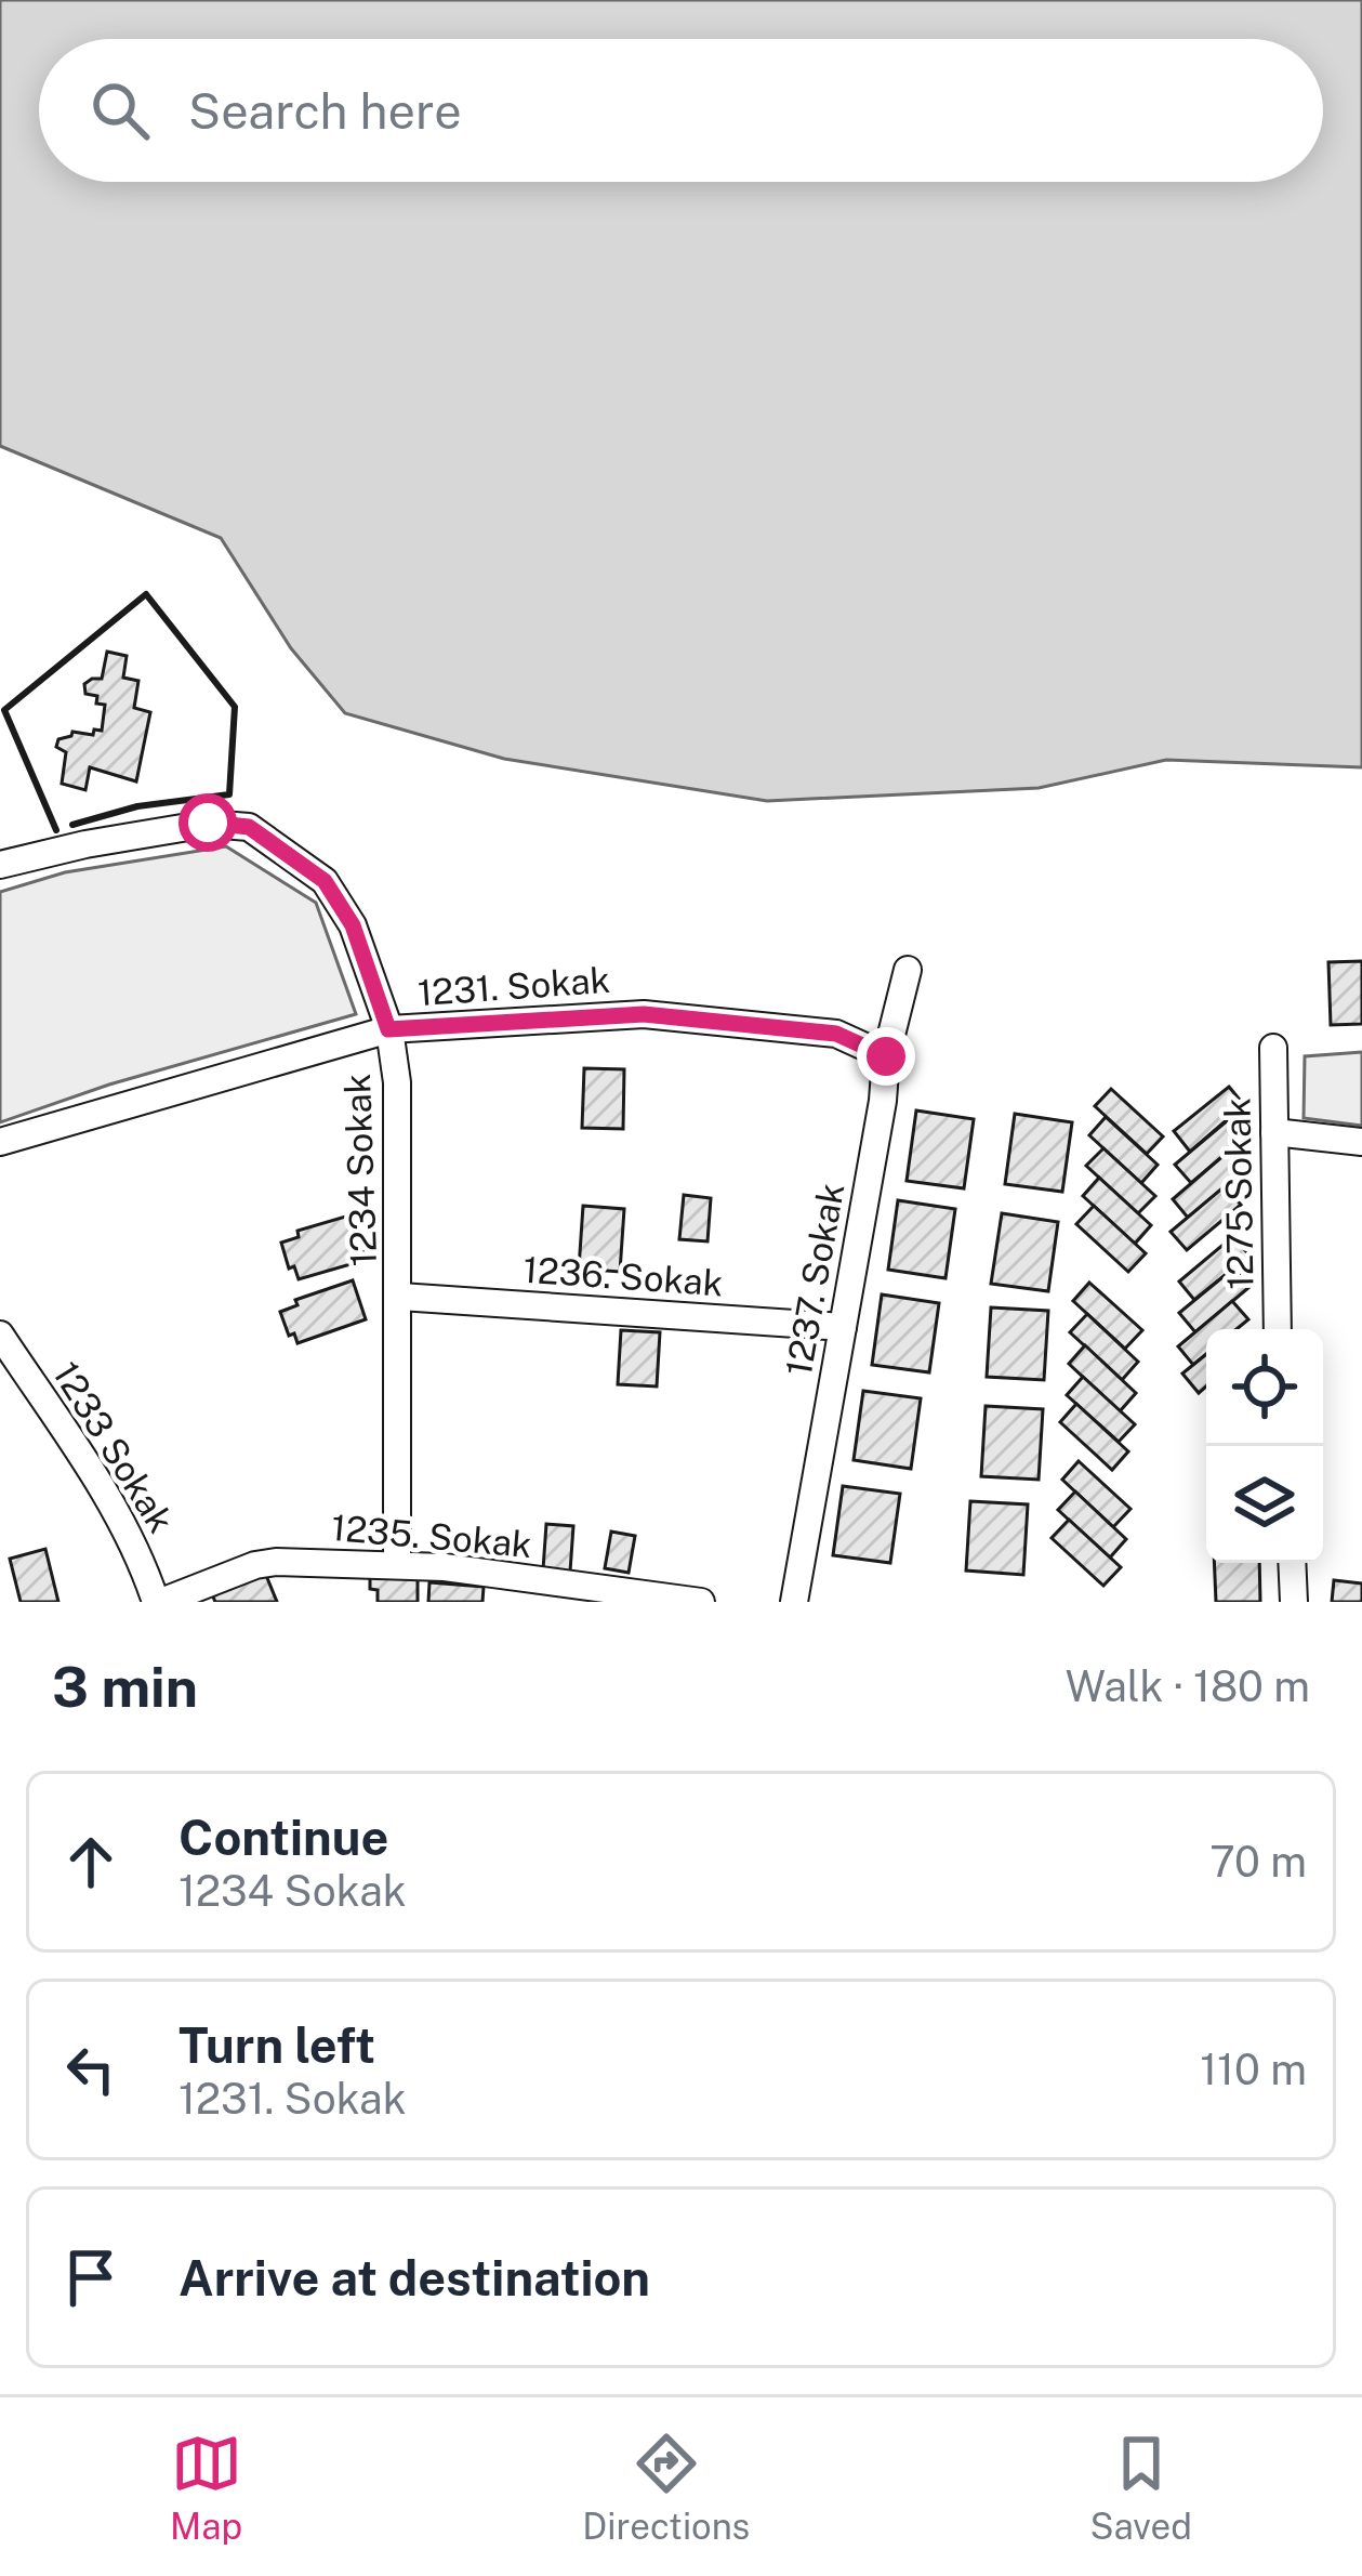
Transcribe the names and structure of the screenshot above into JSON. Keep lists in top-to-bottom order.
{
  "streets": {
    "street": [
      "1231. Sokak",
      "1234 Sokak",
      "1275 Sokak",
      "1236. Sokak",
      "1237. Sokak",
      "1233 Sokak",
      "1235. Sokak"
    ]
  },
  "crossings": [
    ["1231. Sokak", "1234 Sokak"],
    ["1231. Sokak", "1237. Sokak"],
    ["1234 Sokak", "1236. Sokak"],
    ["1234 Sokak", "1235. Sokak"],
    ["1236. Sokak", "1237. Sokak"],
    ["1233 Sokak", "1235. Sokak"]
  ],
  "page": {
    "search": "Search here",
    "heading": ["3 min", "Walk · 180 m"],
    "list": [
      ["Continue", "1234 Sokak", "70 m"],
      ["Turn left", "1231. Sokak", "110 m"],
      "Arrive at destination"
    ],
    "nav": ["Map", "Directions", "Saved"]
  }
}
